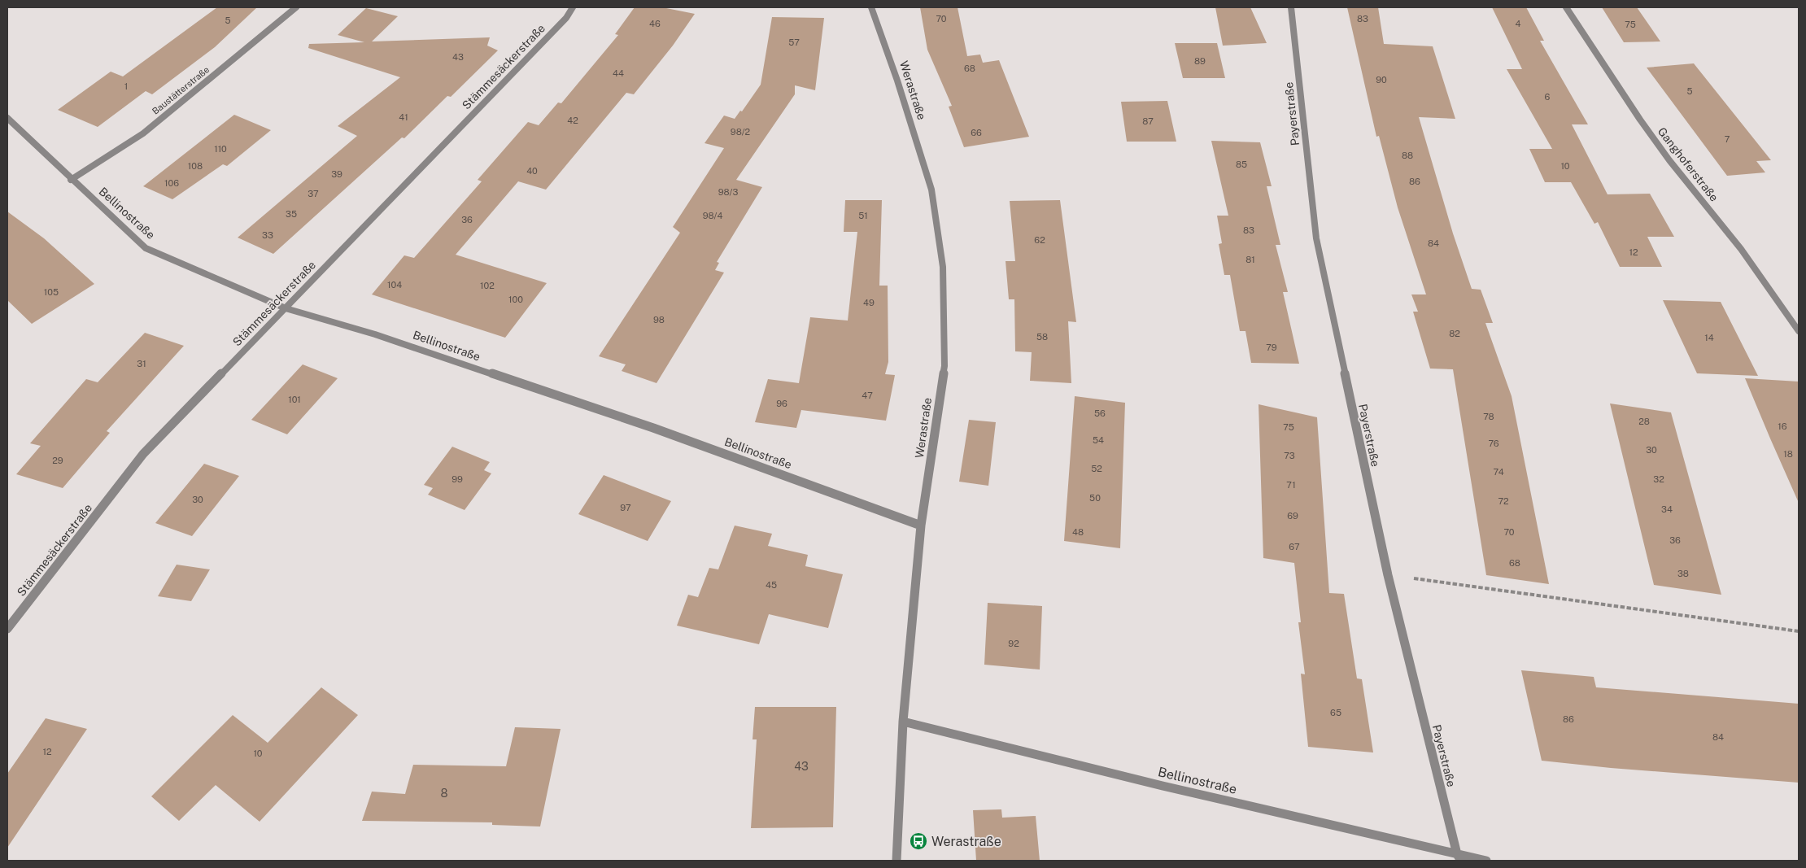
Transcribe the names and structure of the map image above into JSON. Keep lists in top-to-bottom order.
{
  "streets": {
    "street": [
      "Stämmesäckerstraße",
      "Baustätterstraße",
      "Werastraße",
      "Payerstraße",
      "Ganghoferstraße",
      "Bellinostraße"
    ]
  },
  "crossings": [
    ["Stämmesäckerstraße", "Bellinostraße"],
    ["Baustätterstraße", "Bellinostraße"],
    ["Werastraße", "Bellinostraße"],
    ["Payerstraße", "Bellinostraße"]
  ],
  "places": {
    "bus stop": ["Werastraße"]
  },
  "house_numbers": [
    "70",
    "83",
    "5",
    "46",
    "4",
    "75",
    "57",
    "43",
    "89",
    "68",
    "44",
    "90",
    "1",
    "5",
    "6",
    "41",
    "42",
    "87",
    "98/2",
    "66",
    "7",
    "110",
    "88",
    "85",
    "108",
    "10",
    "40",
    "39",
    "86",
    "106",
    "98/3",
    "37",
    "35",
    "98/4",
    "51",
    "36",
    "83",
    "33",
    "62",
    "84",
    "12",
    "81",
    "104",
    "102",
    "105",
    "100",
    "49",
    "98",
    "82",
    "58",
    "14",
    "79",
    "31",
    "47",
    "101",
    "96",
    "56",
    "78",
    "28",
    "16",
    "75",
    "54",
    "76",
    "30",
    "18",
    "73",
    "29",
    "52",
    "74",
    "99",
    "32",
    "71",
    "50",
    "30",
    "72",
    "97",
    "34",
    "69",
    "48",
    "70",
    "36",
    "67",
    "68",
    "38",
    "45",
    "92",
    "65",
    "86",
    "84",
    "12",
    "10",
    "43",
    "8"
  ]
}
